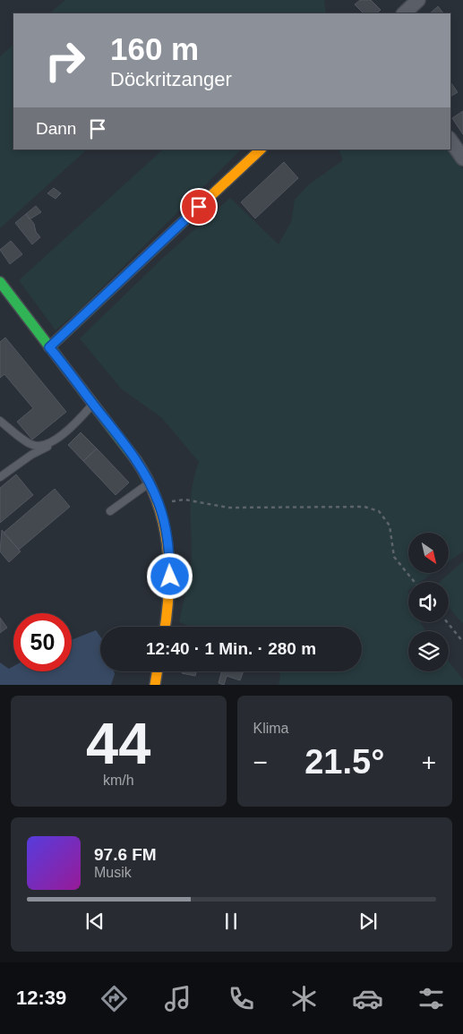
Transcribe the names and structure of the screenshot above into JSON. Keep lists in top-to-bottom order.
{
  "north": "bottom right",
  "page": {
    "turn": ["160 m", "Döckritzanger"],
    "then": "Dann",
    "limit": "50",
    "trip": "12:40 · 1 Min. · 280 m",
    "tile": [
      ["44", "km/h"],
      "Klima"
    ],
    "heat": ["−", "21.5°", "+"],
    "song": ["97.6 FM", "Musik"],
    "tabs": "12:39"
  }
}
